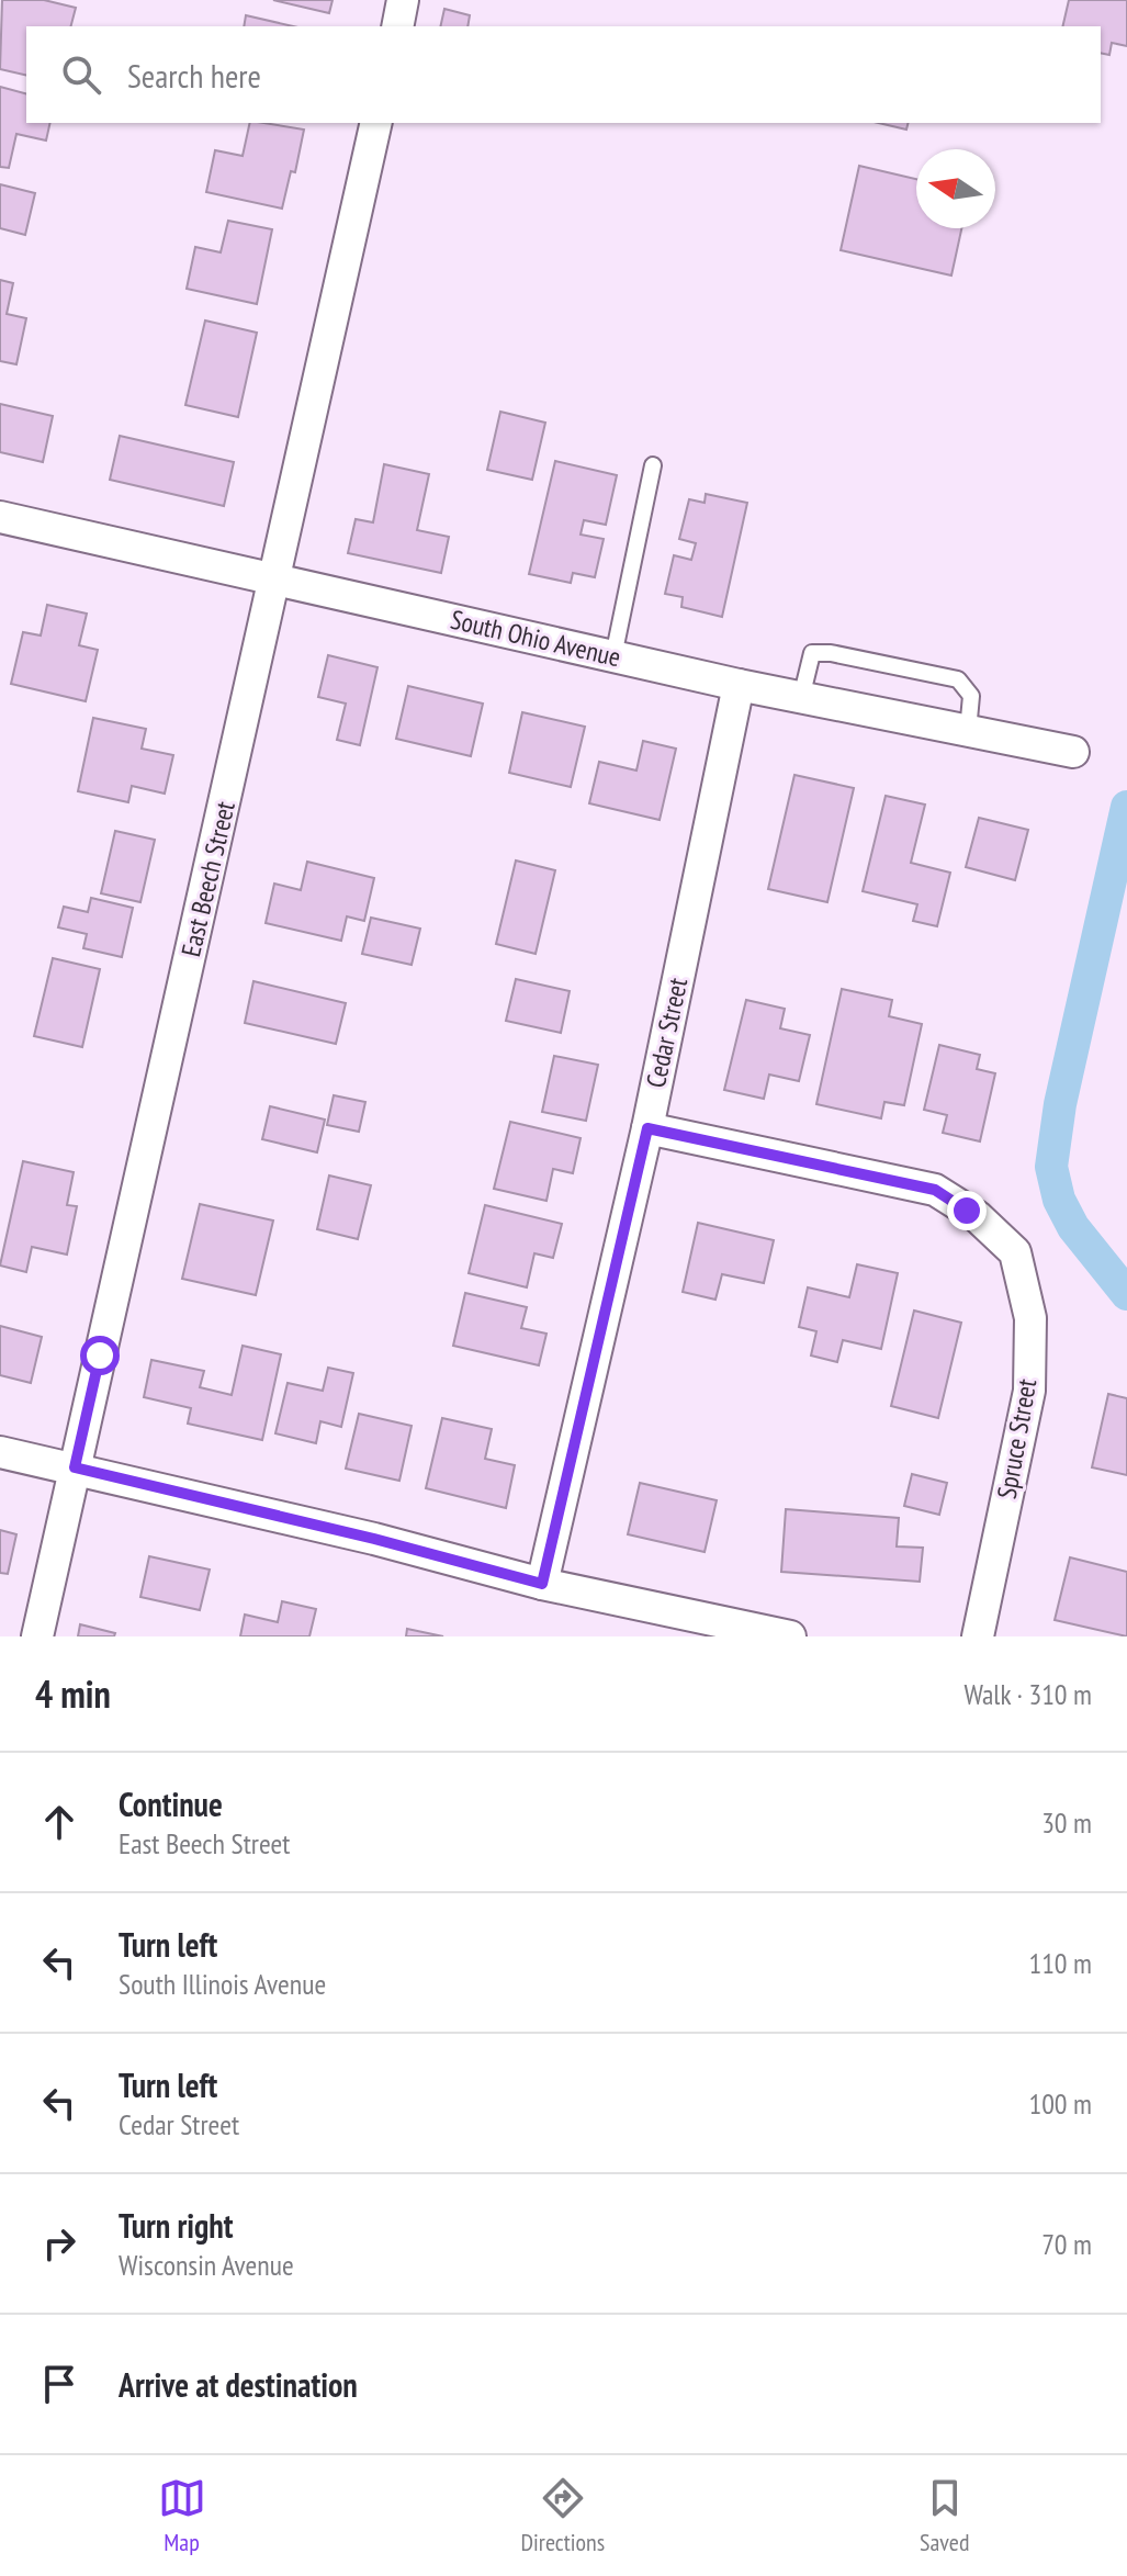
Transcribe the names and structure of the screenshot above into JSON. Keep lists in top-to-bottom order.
{
  "streets": {
    "street": [
      "South Ohio Avenue",
      "East Beech Street",
      "Cedar Street",
      "Spruce Street"
    ]
  },
  "crossings": [
    ["South Ohio Avenue", "East Beech Street"],
    ["South Ohio Avenue", "Cedar Street"],
    ["Cedar Street", "Spruce Street"]
  ],
  "north": "left",
  "page": {
    "search": "Search here",
    "heading": ["4 min", "Walk · 310 m"],
    "list": [
      ["Continue", "East Beech Street", "30 m"],
      ["Turn left", "South Illinois Avenue", "110 m"],
      ["Turn left", "Cedar Street", "100 m"],
      ["Turn right", "Wisconsin Avenue", "70 m"],
      "Arrive at destination"
    ],
    "nav": ["Map", "Directions", "Saved"]
  }
}
